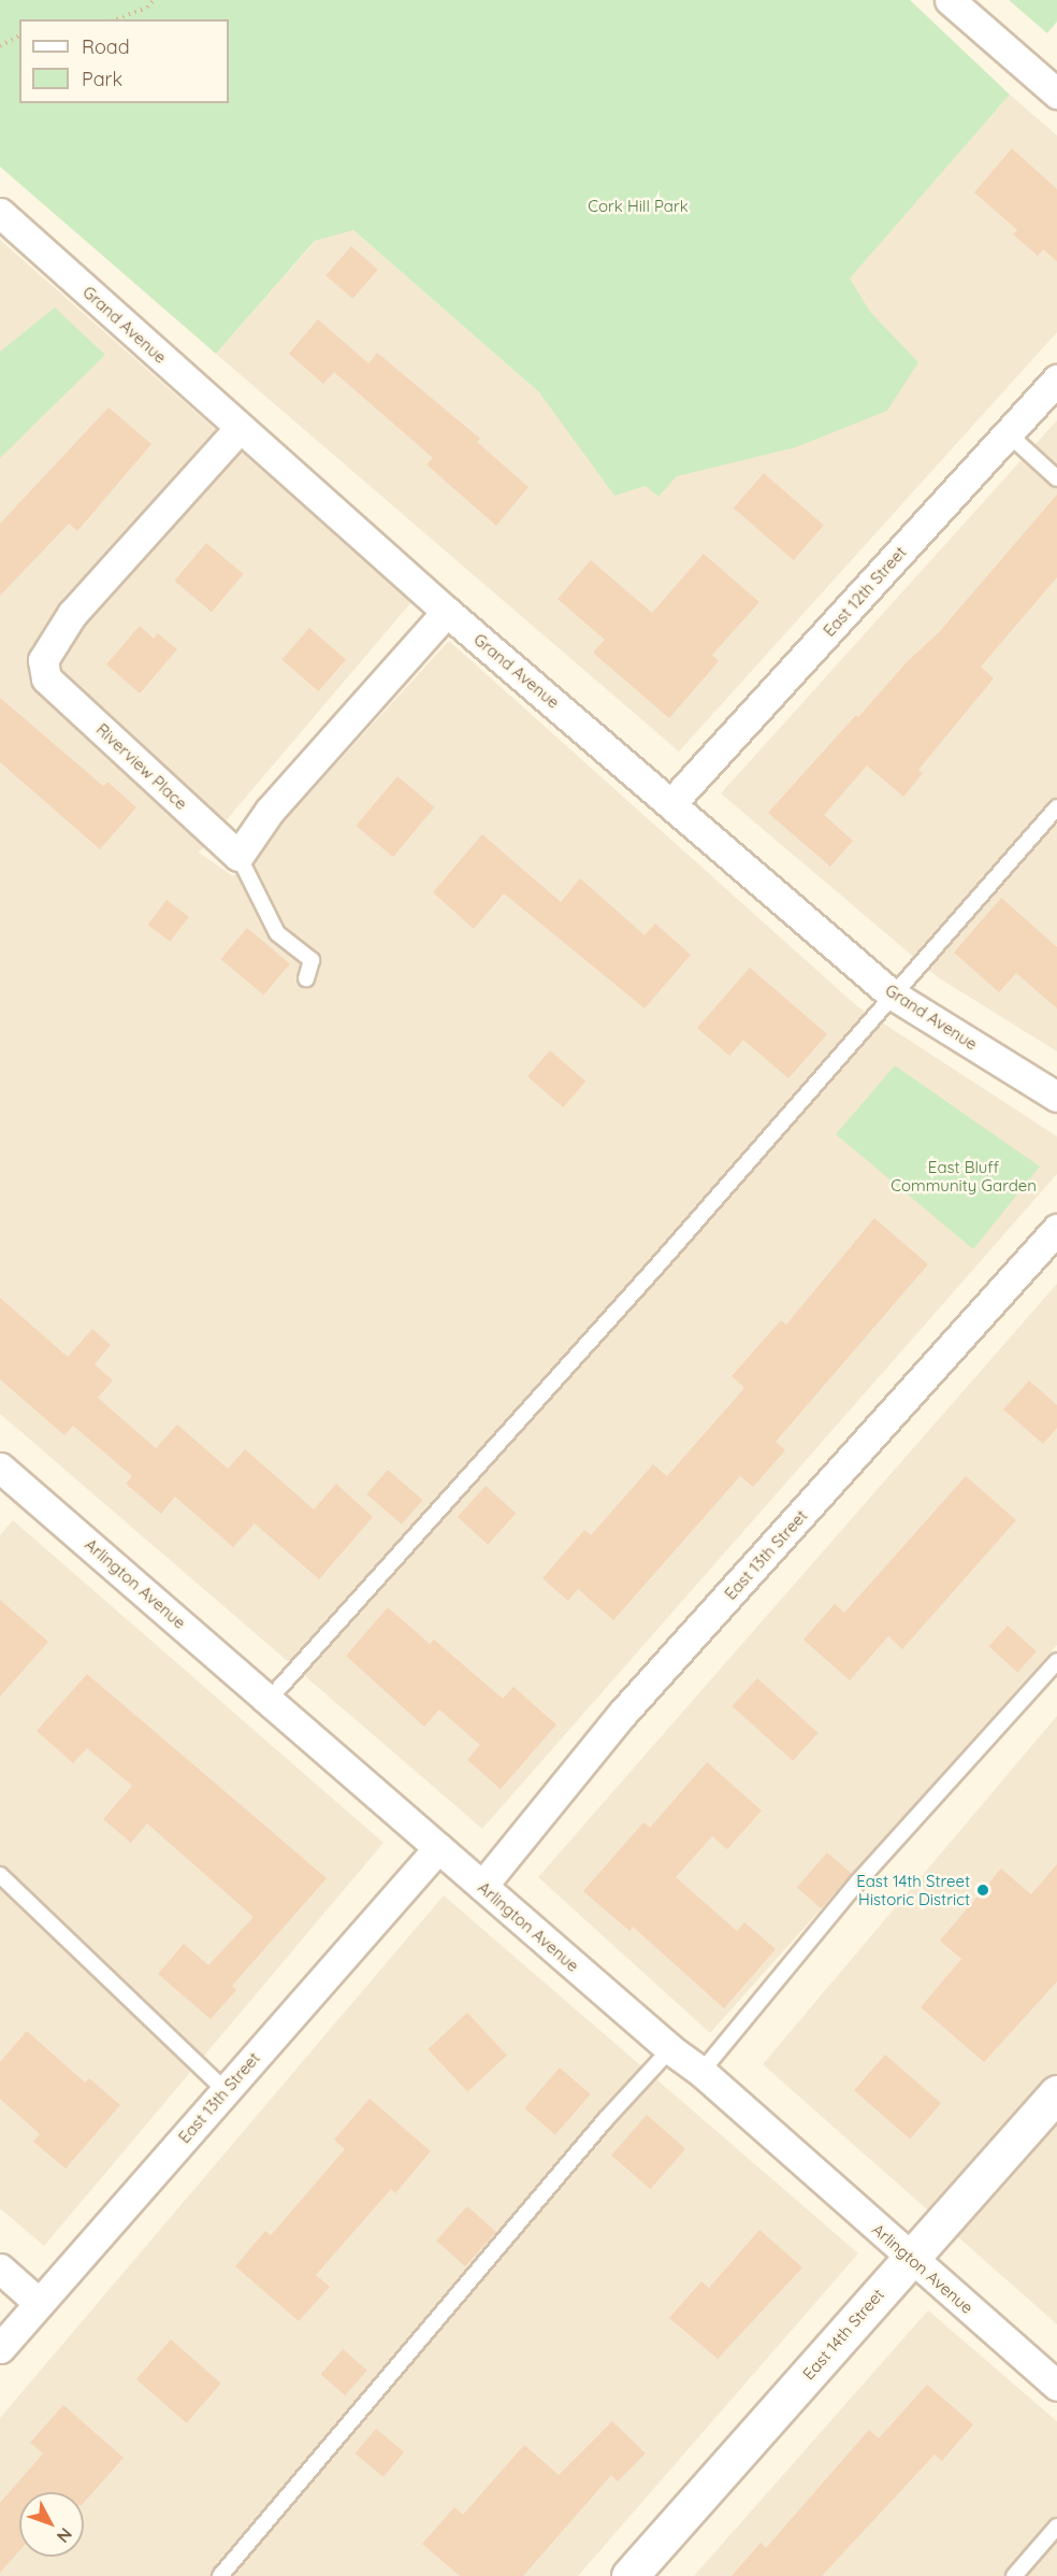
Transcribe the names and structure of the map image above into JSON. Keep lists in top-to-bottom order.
{
  "streets": {
    "street": [
      "Grand Avenue",
      "East 12th Street",
      "Riverview Place",
      "East 13th Street",
      "Arlington Avenue",
      "East 14th Street"
    ]
  },
  "crossings": [
    ["Grand Avenue", "East 12th Street"],
    ["Grand Avenue", "Riverview Place"],
    ["East 13th Street", "Arlington Avenue"],
    ["Arlington Avenue", "East 14th Street"]
  ],
  "parks": ["Cork Hill Park", "East Bluff Community Garden"],
  "places": ["East 14th Street Historic District"],
  "legend": ["Road", "Park"],
  "north": "bottom right"
}
